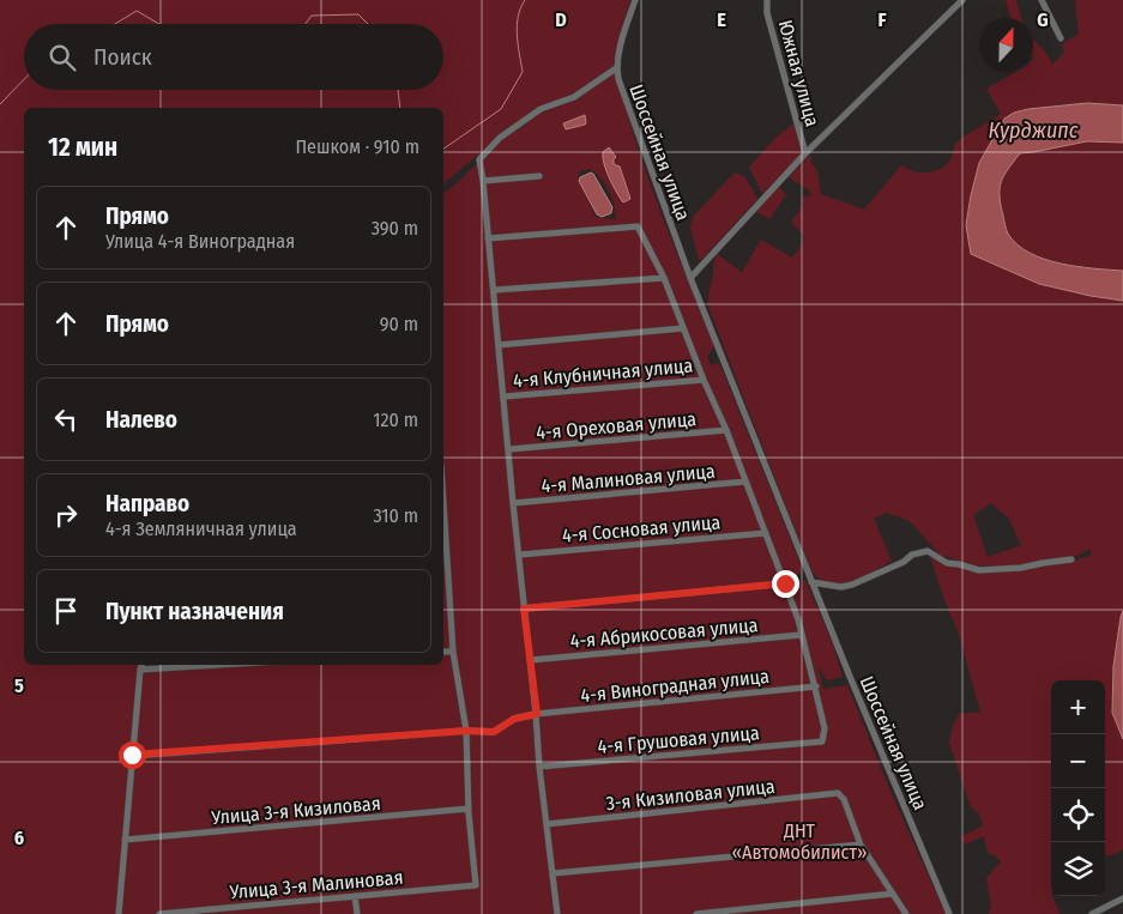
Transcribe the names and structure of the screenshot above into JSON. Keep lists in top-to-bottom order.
{
  "streets": {
    "street": [
      "Южная улица",
      "Шоссейная улица",
      "4-я Клубничная улица",
      "4-я Ореховая улица",
      "4-я Малиновая улица",
      "4-я Сосновая улица",
      "4-я Абрикосовая улица",
      "4-я Виноградная улица",
      "4-я Грушовая улица",
      "3-я Кизиловая улица",
      "Улица 3-я Кизиловая",
      "Улица 3-я Малиновая"
    ]
  },
  "crossings": [
    ["4-я Виноградная улица", "4-я Грушовая улица"],
    ["Улица 3-я Кизиловая", "Улица 3-я Малиновая"]
  ],
  "water": ["Курджипс"],
  "parks": ["ДНТ «Автомобилист»"],
  "north": "top",
  "page": {
    "search": "Поиск",
    "heading": ["12 мин", "Пешком · 910 m"],
    "list": [
      ["Прямо", "Улица 4-я Виноградная", "390 m"],
      ["Прямо", "90 m"],
      ["Налево", "120 m"],
      ["Направо", "4-я Земляничная улица", "310 m"],
      "Пункт назначения"
    ],
    "map_buttons": ["+", "−"]
  },
  "grid": {
    "columns": [
      "D",
      "E",
      "F",
      "G"
    ],
    "rows": ["5", "6"]
  }
}
